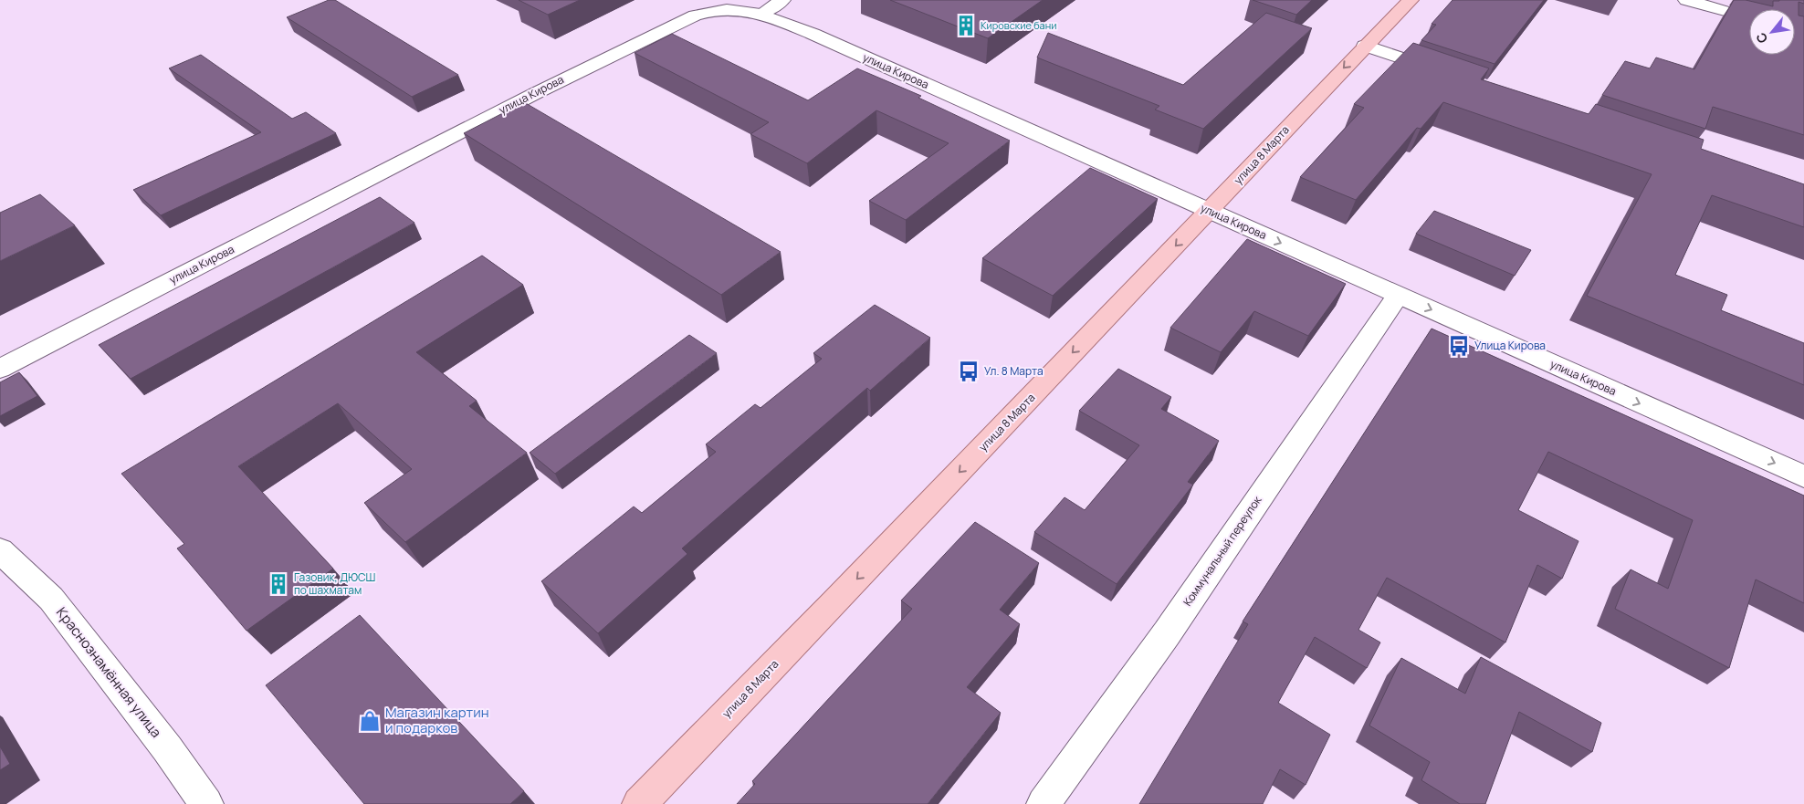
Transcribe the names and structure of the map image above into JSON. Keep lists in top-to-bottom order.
{
  "streets": {
    "main road": [
      "улица Кирова",
      "улица 8 Марта",
      "Коммунальный переулок",
      "Краснознамённая улица"
    ]
  },
  "crossings": [
    ["улица Кирова", "улица 8 Марта"],
    ["улица Кирова", "Коммунальный переулок"]
  ],
  "one_way": ["улица 8 Марта"],
  "places": {
    "building": ["Кировские бани", "Газовик, ДЮСШ по шахматам"],
    "bus stop": ["Улица Кирова", "Ул. 8 Марта"],
    "shop": ["Магазин картин и подарков"]
  },
  "north": "bottom left"
}
